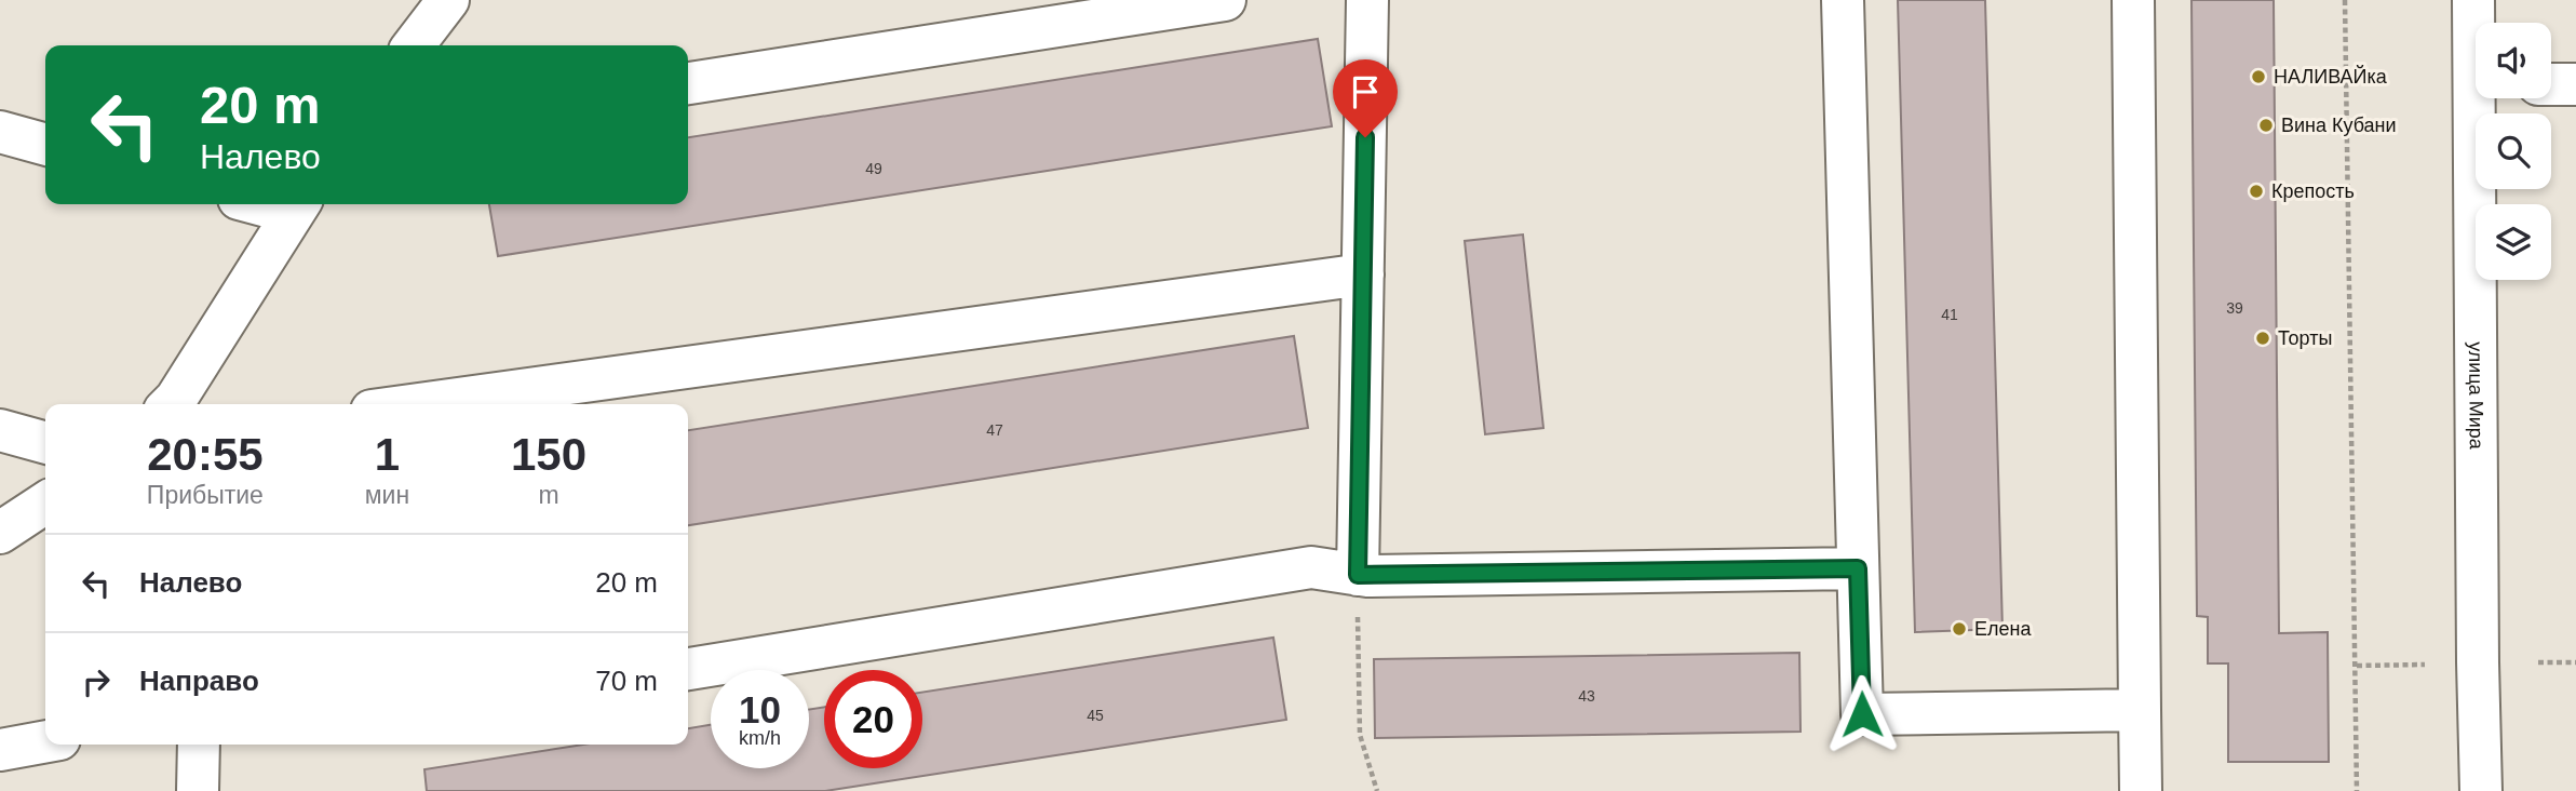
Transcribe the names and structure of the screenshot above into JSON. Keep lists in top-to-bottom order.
{
  "streets": {
    "main road": ["улица Мира"]
  },
  "places": [
    "НАЛИВАЙка",
    "Вина Кубани",
    "Крепость",
    "Торты",
    "Елена"
  ],
  "house_numbers": [
    "49",
    "39",
    "41",
    "47",
    "43",
    "45"
  ],
  "page": {
    "turn": ["20 m", "Налево"],
    "eta": [
      "20:55",
      "Прибытие",
      "1",
      "мин",
      "150",
      "m"
    ],
    "list": [
      {
        "name": "Налево",
        "value": "20 m"
      },
      {
        "name": "Направо",
        "value": "70 m"
      }
    ],
    "speed": "10 km/h",
    "limit": "20"
  }
}
